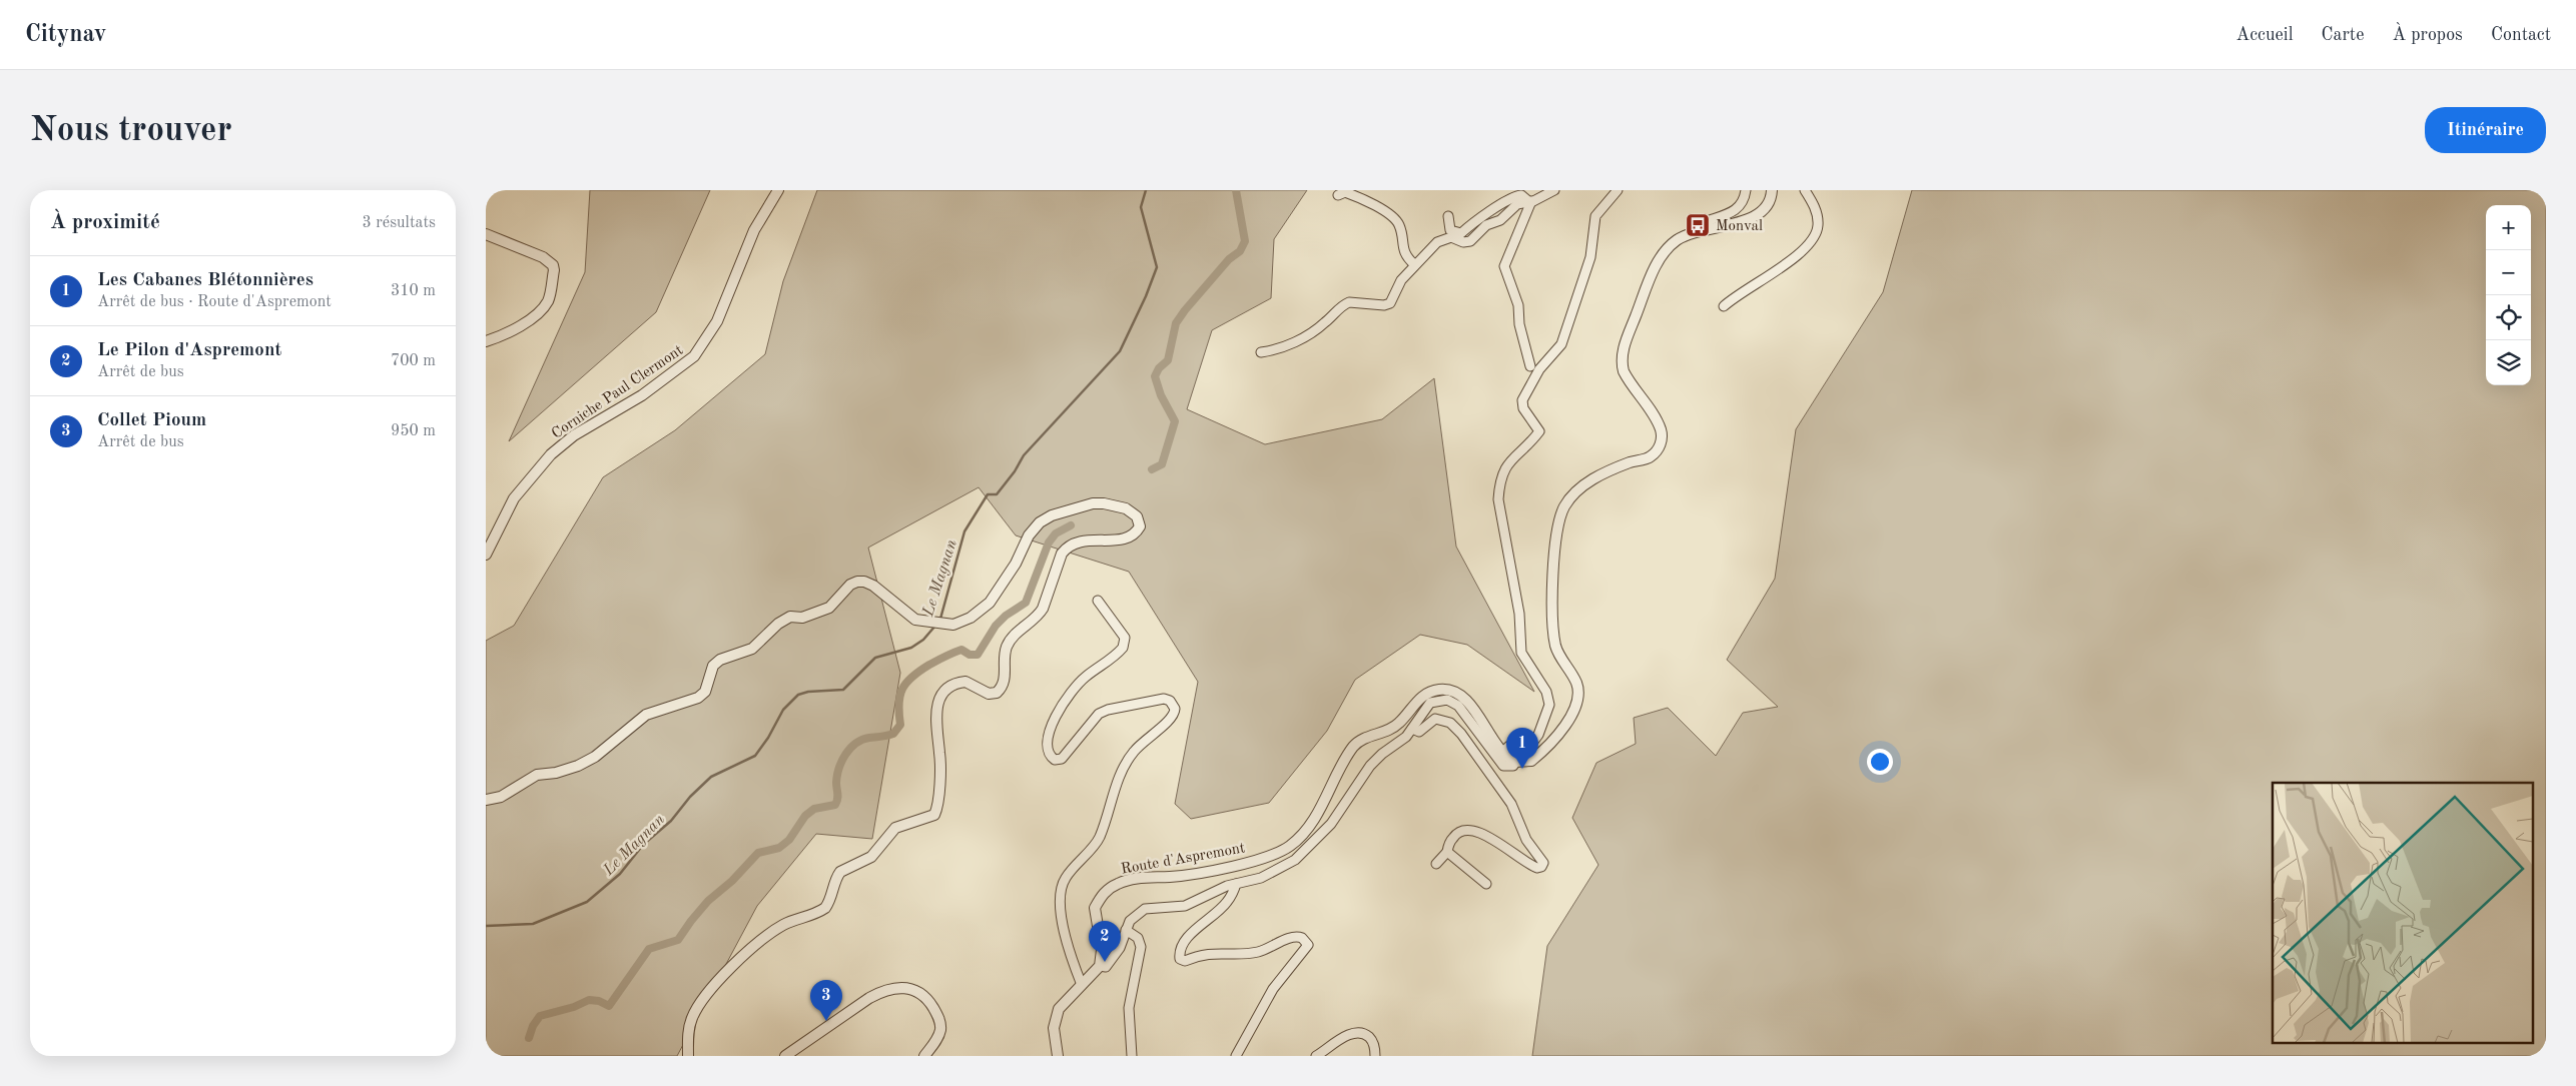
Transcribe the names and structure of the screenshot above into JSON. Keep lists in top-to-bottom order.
{
  "streets": {
    "street": ["Corniche Paul Clermont", "Route d'Aspremont"]
  },
  "water": ["Le Magnan"],
  "places": {
    "bus stop": ["Monval"]
  },
  "page": {
    "header": "Citynav",
    "nav": [
      "Accueil",
      "Carte",
      "À propos",
      "Contact"
    ],
    "buttons": "Itinéraire",
    "title": "Nous trouver",
    "heading": ["À proximité", "3 résultats"],
    "map_buttons": ["+", "−"],
    "list": [
      {
        "mark": "1",
        "name": "Les Cabanes Blétonnières",
        "note": "Arrêt de bus · Route d'Aspremont",
        "value": "310 m"
      },
      {
        "mark": "2",
        "name": "Le Pilon d'Aspremont",
        "note": "Arrêt de bus",
        "value": "700 m"
      },
      {
        "mark": "3",
        "name": "Collet Pioum",
        "note": "Arrêt de bus",
        "value": "950 m"
      }
    ],
    "pins": ["1", "2", "3"]
  }
}
